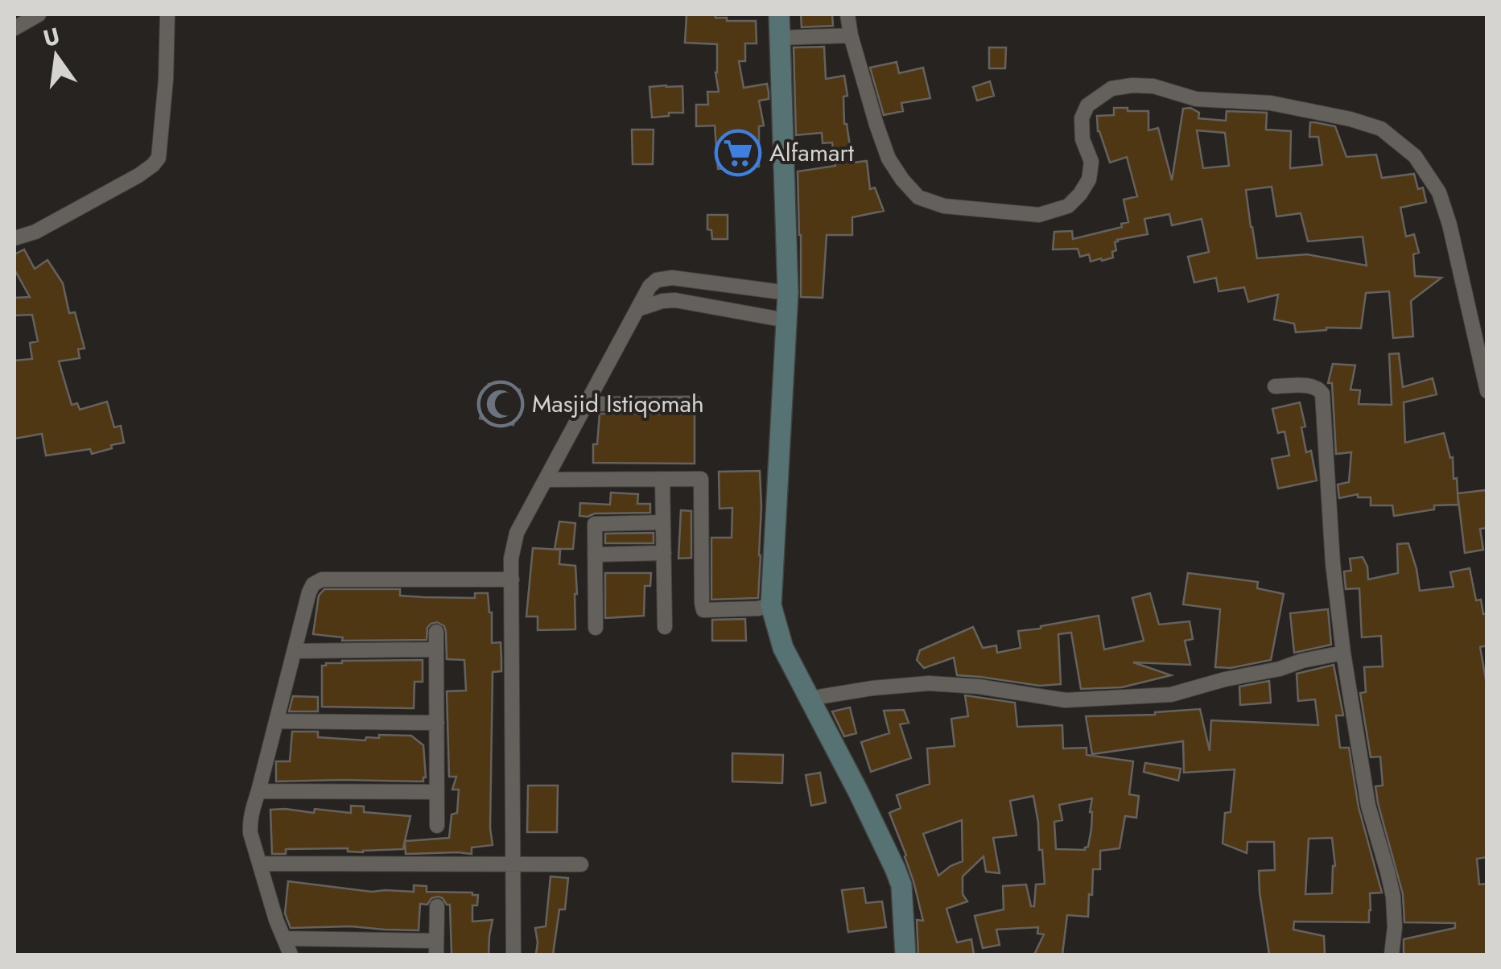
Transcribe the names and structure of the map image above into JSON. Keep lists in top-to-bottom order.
{
  "places": {
    "supermarket": ["Alfamart"],
    "mosque": ["Masjid Istiqomah"]
  },
  "north": "top"
}
